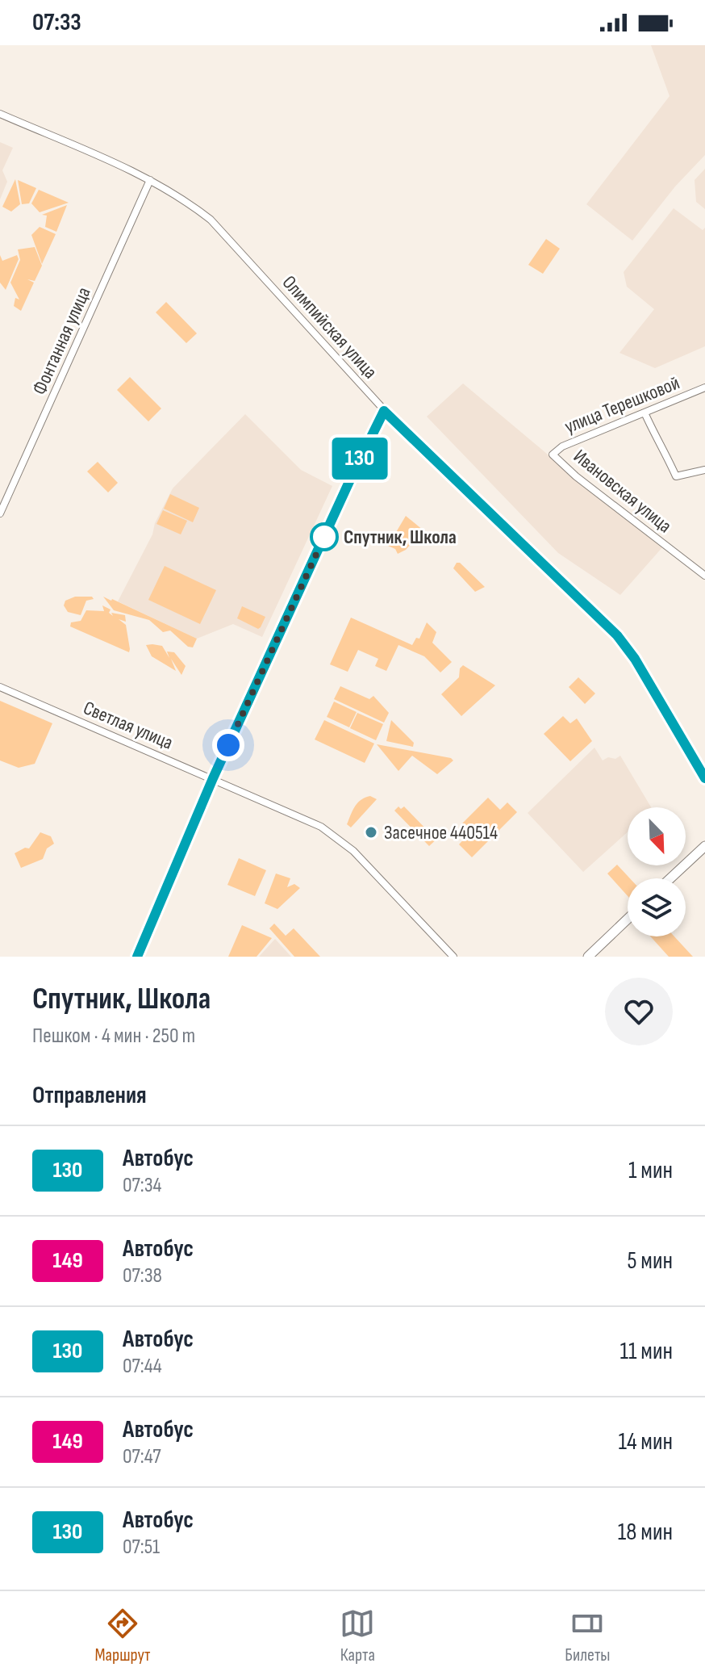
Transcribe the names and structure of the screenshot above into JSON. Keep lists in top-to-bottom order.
{
  "streets": {
    "street": [
      "Олимпийская улица",
      "Фонтанная улица",
      "улица Терешковой",
      "Ивановская улица",
      "Светлая улица"
    ]
  },
  "crossings": [
    ["Олимпийская улица", "Фонтанная улица"],
    ["улица Терешковой", "Ивановская улица"]
  ],
  "places": ["Спутник, Школа", "Засечное 440514"],
  "lines": ["bus line 130"],
  "north": "bottom right",
  "page": {
    "status": "07:33",
    "on_map": "130",
    "heading": [
      ["Спутник, Школа", "Пешком · 4 мин · 250 m"],
      "Отправления"
    ],
    "list": [
      {
        "mark": "130",
        "name": "Автобус",
        "note": "07:34",
        "value": "1 мин"
      },
      {
        "mark": "149",
        "name": "Автобус",
        "note": "07:38",
        "value": "5 мин"
      },
      {
        "mark": "130",
        "name": "Автобус",
        "note": "07:44",
        "value": "11 мин"
      },
      {
        "mark": "149",
        "name": "Автобус",
        "note": "07:47",
        "value": "14 мин"
      },
      {
        "mark": "130",
        "name": "Автобус",
        "note": "07:51",
        "value": "18 мин"
      }
    ],
    "tabs": ["Маршрут", "Карта", "Билеты"]
  }
}
